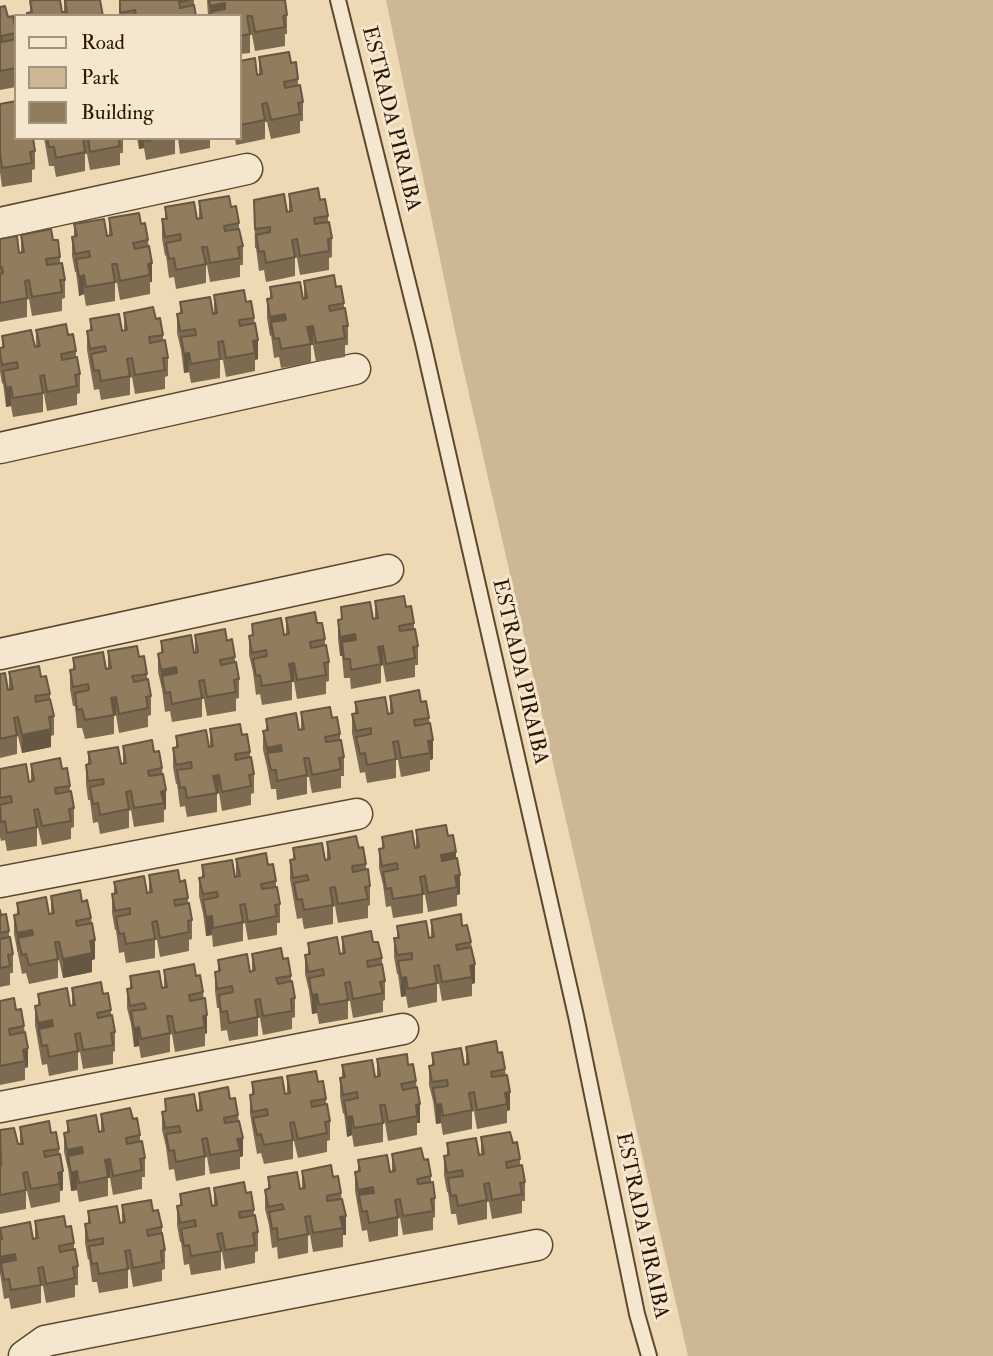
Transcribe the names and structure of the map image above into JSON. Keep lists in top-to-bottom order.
{
  "streets": {
    "lane": ["ESTRADA PIRAIBA"]
  },
  "legend": ["Road", "Park", "Building"]
}
